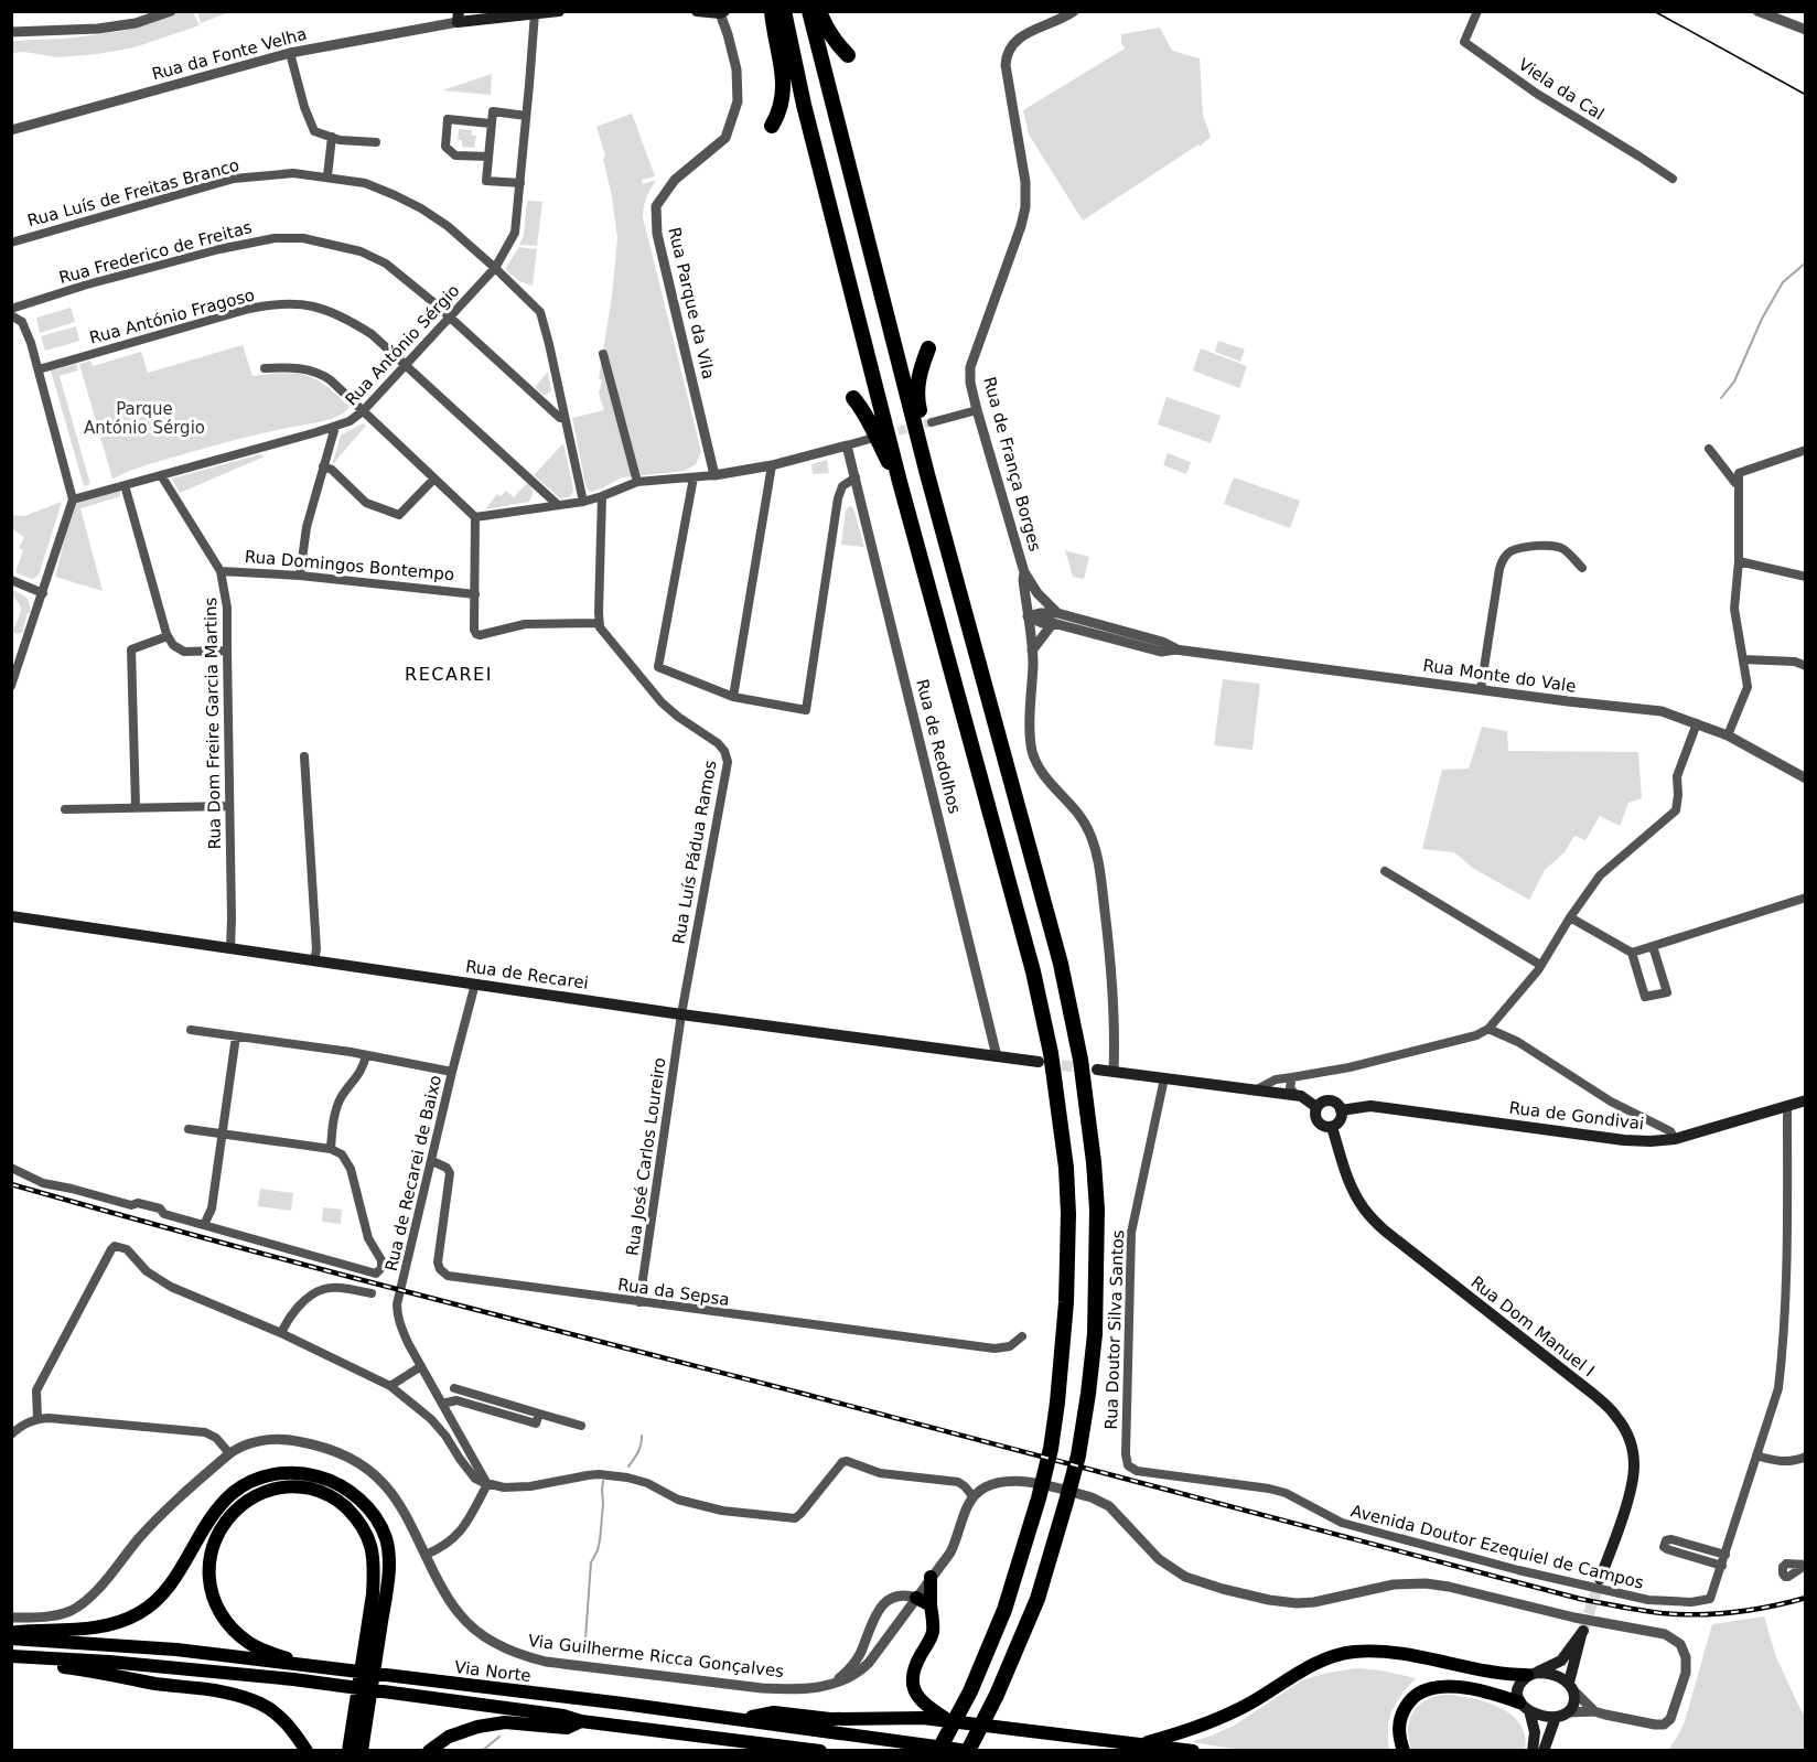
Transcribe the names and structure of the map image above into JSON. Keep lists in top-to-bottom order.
{
  "streets": {
    "highway": ["Via Norte"],
    "main road": ["Rua de Recarei", "Rua de Gondivai", "Rua Dom Manuel I"],
    "street": [
      "Rua da Fonte Velha",
      "Viela da Cal",
      "Rua Luís de Freitas Branco",
      "Rua Frederico de Freitas",
      "Rua Parque da Vila",
      "Rua António Fragoso",
      "Rua António Sérgio",
      "Rua de França Borges",
      "Rua Domingos Bontempo",
      "Rua Monte do Vale",
      "Rua Dom Freire Garcia Martins",
      "Rua de Redolhos",
      "Rua Luís Pádua Ramos",
      "Rua José Carlos Loureiro",
      "Rua de Recarei de Baixo",
      "Rua da Sepsa",
      "Rua Doutor Silva Santos",
      "Avenida Doutor Ezequiel de Campos",
      "Via Guilherme Ricca Gonçalves"
    ]
  },
  "crossings": [
    ["Rua Luís de Freitas Branco", "Rua Frederico de Freitas"],
    ["Rua Luís de Freitas Branco", "Rua António Sérgio"],
    ["Rua Frederico de Freitas", "Rua António Sérgio"],
    ["Rua António Fragoso", "Rua António Sérgio"],
    ["Rua António Sérgio", "Rua Dom Freire Garcia Martins"],
    ["Rua de França Borges", "Rua Monte do Vale"],
    ["Rua de França Borges", "Rua de Gondivai"],
    ["Rua Domingos Bontempo", "Rua Dom Freire Garcia Martins"],
    ["Rua Domingos Bontempo", "Rua Luís Pádua Ramos"],
    ["Rua Dom Freire Garcia Martins", "Rua de Recarei"],
    ["Rua de Redolhos", "Rua de Recarei"],
    ["Rua Luís Pádua Ramos", "Rua de Recarei"],
    ["Rua Luís Pádua Ramos", "Rua José Carlos Loureiro"],
    ["Rua de Recarei", "Rua José Carlos Loureiro"],
    ["Rua de Recarei", "Rua de Recarei de Baixo"],
    ["Rua de Gondivai", "Rua Dom Manuel I"],
    ["Rua de Gondivai", "Rua Doutor Silva Santos"],
    ["Rua José Carlos Loureiro", "Rua da Sepsa"],
    ["Rua de Recarei de Baixo", "Rua da Sepsa"],
    ["Rua Doutor Silva Santos", "Avenida Doutor Ezequiel de Campos"]
  ],
  "districts": ["RECAREI"],
  "parks": ["Parque António Sérgio"]
}
